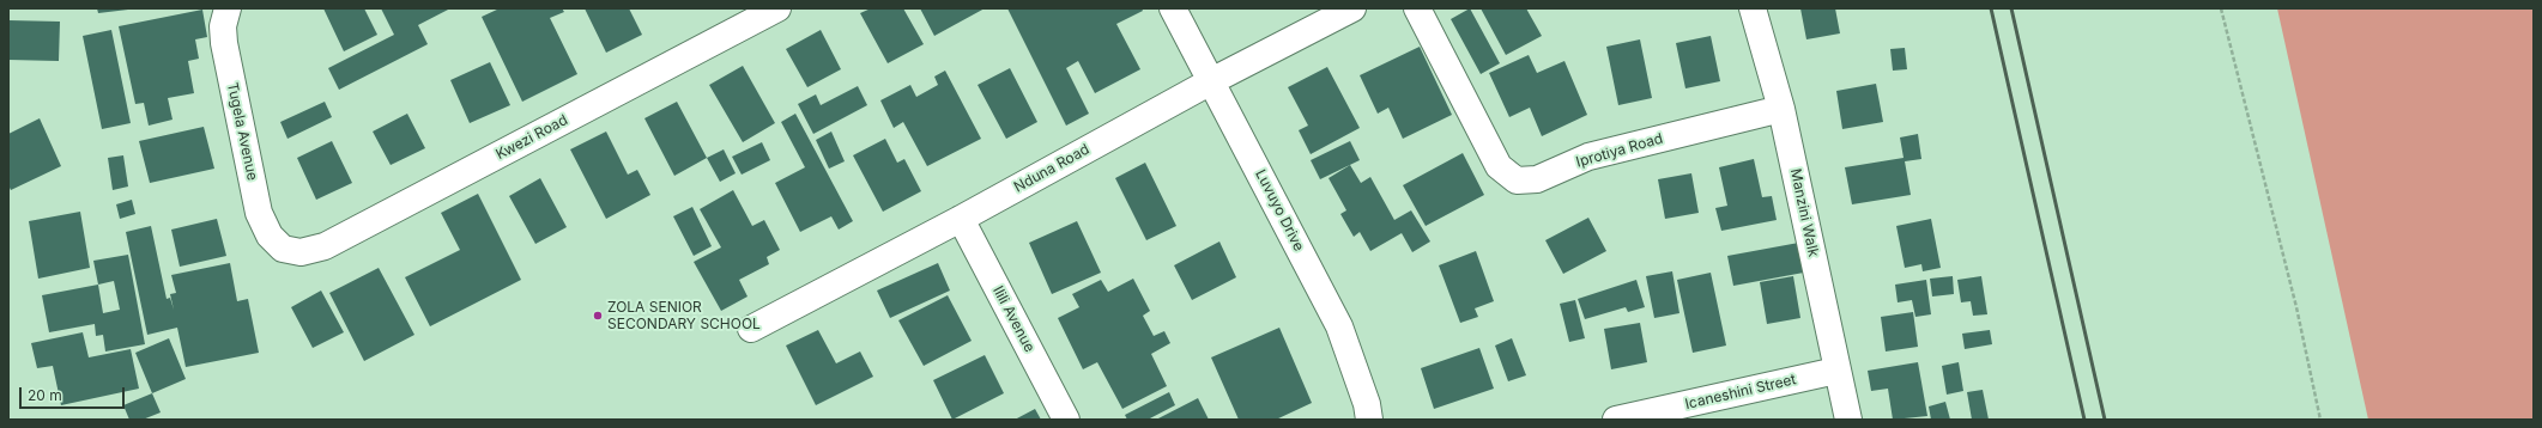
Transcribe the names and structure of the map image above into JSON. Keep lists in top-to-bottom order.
{
  "streets": {
    "street": [
      "Tugela Avenue",
      "Kwezi Road",
      "Iprotiya Road",
      "Nduna Road",
      "Luvuyo Drive",
      "Manzini Walk",
      "Ilili Avenue",
      "Icaneshini Street"
    ]
  },
  "crossings": [
    ["Tugela Avenue", "Kwezi Road"],
    ["Iprotiya Road", "Manzini Walk"],
    ["Nduna Road", "Luvuyo Drive"],
    ["Nduna Road", "Ilili Avenue"],
    ["Manzini Walk", "Icaneshini Street"]
  ],
  "places": ["ZOLA SENIOR SECONDARY SCHOOL"],
  "scale_bar": "20 m"
}
